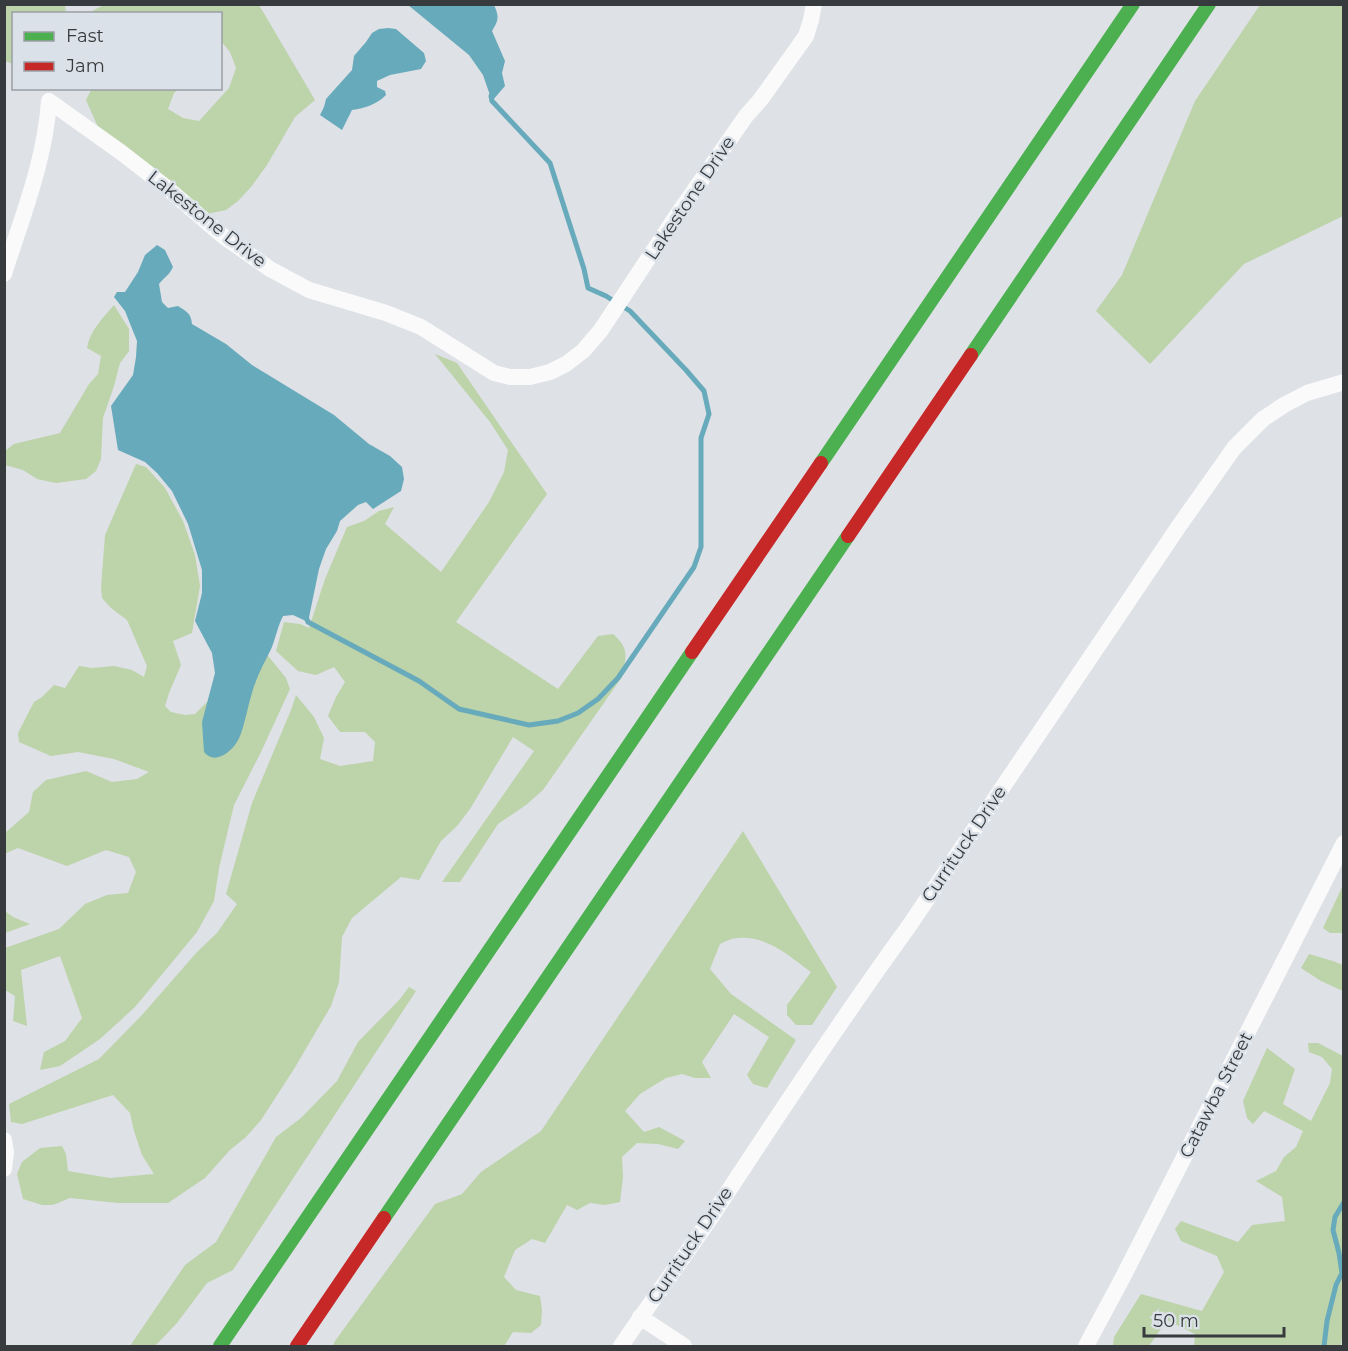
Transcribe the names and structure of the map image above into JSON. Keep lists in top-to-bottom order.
{
  "streets": {
    "street": ["Lakestone Drive", "Currituck Drive", "Catawba Street"]
  },
  "legend": ["Fast", "Jam"],
  "scale_bar": "50 m"
}
